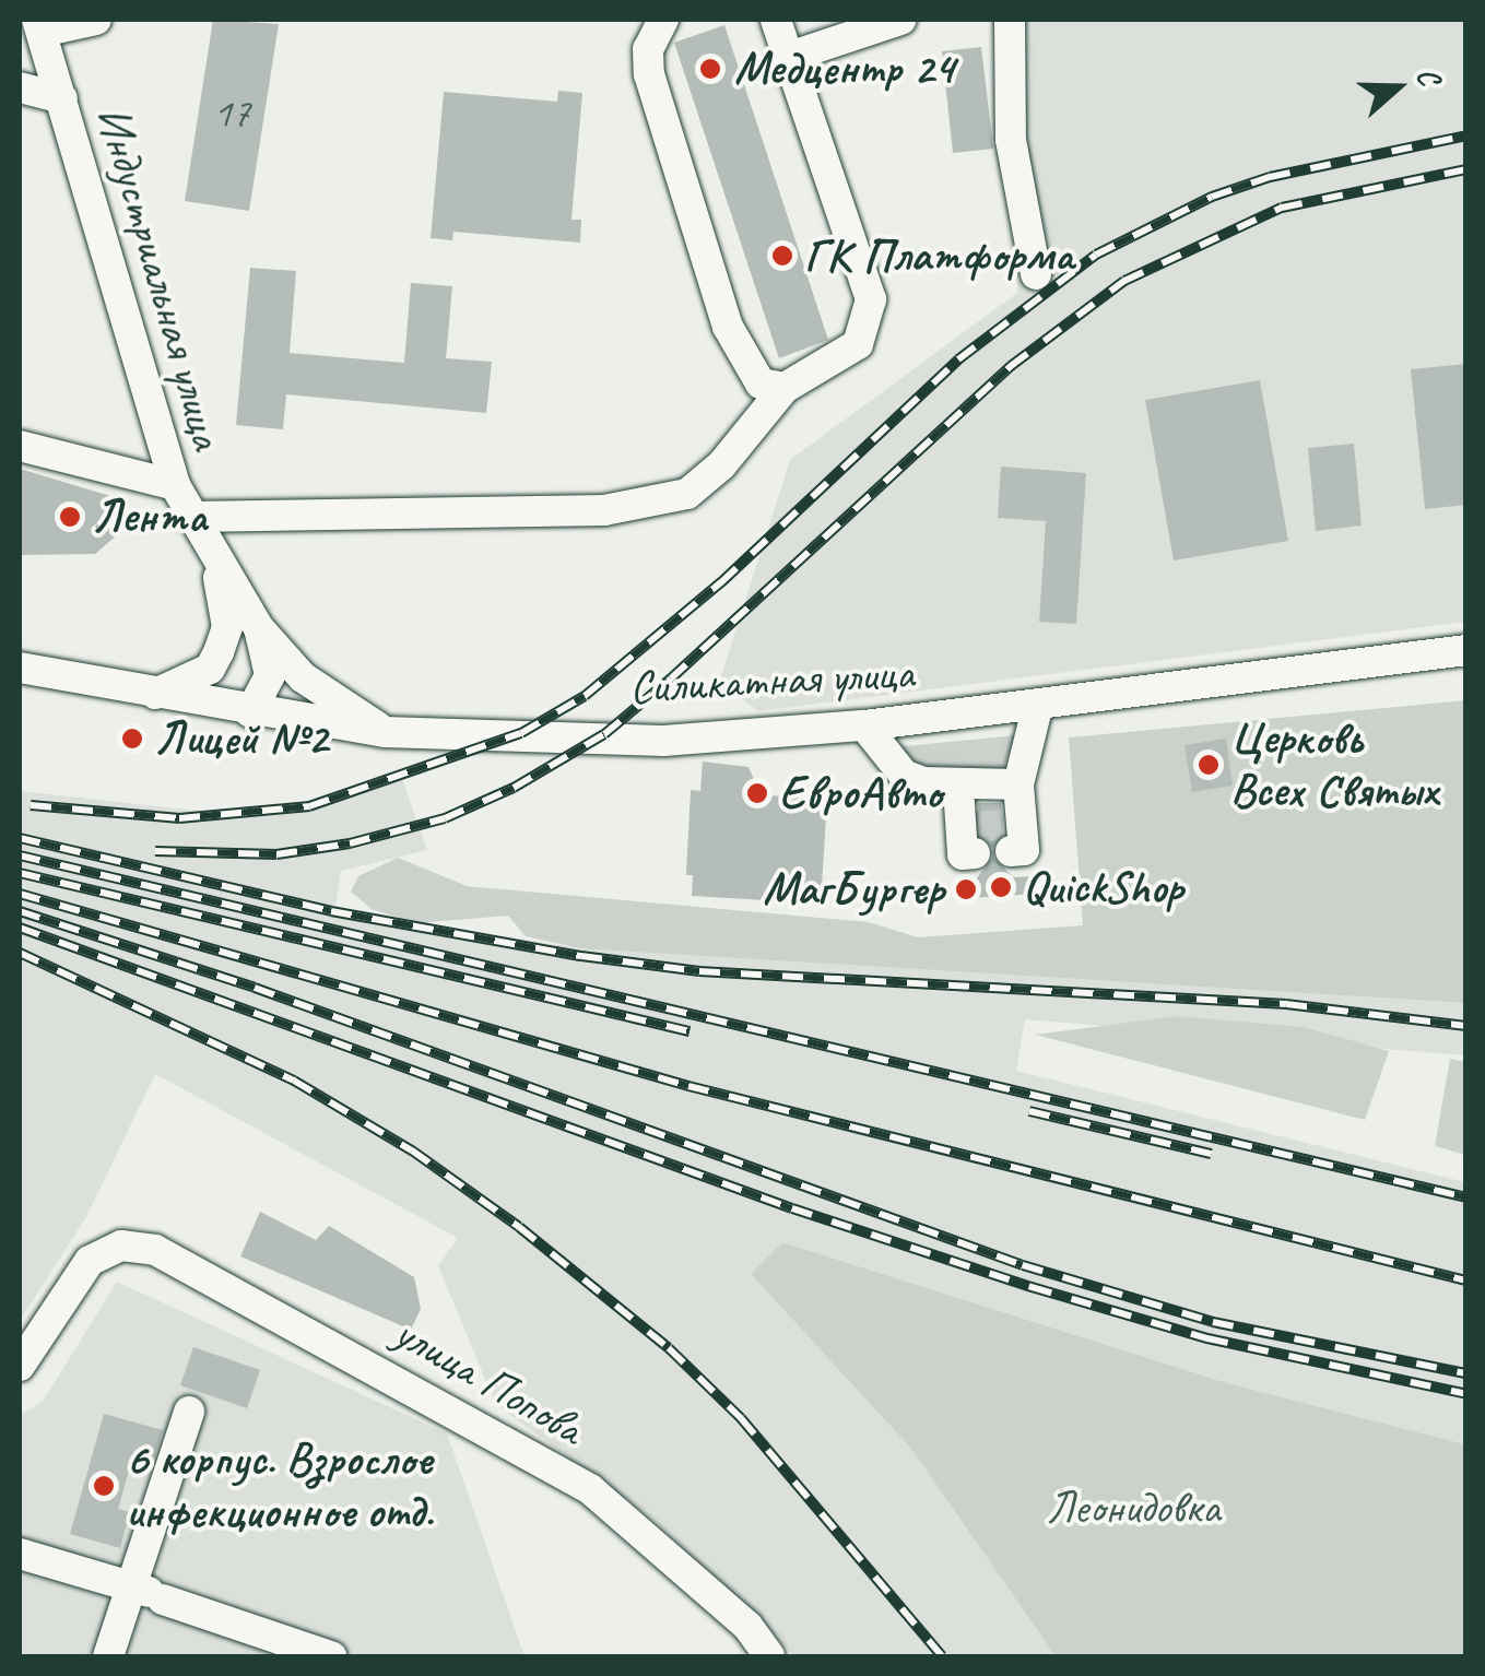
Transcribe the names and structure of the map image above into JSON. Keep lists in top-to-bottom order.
{
  "streets": {
    "street": ["Индустриальная улица", "Силикатная улица", "улица Попова"]
  },
  "crossings": [
    ["Индустриальная улица", "Силикатная улица"]
  ],
  "parks": ["Леонидовка"],
  "places": [
    "Медцентр 24",
    "ГК Платформа",
    "Лента",
    "Лицей №2",
    "Церковь Всех Святых",
    "ЕвроАвто",
    "QuickShop",
    "МагБургер",
    "6 корпус. Взрослое инфекционное отд."
  ],
  "house_numbers": ["17"],
  "north": "right"
}
